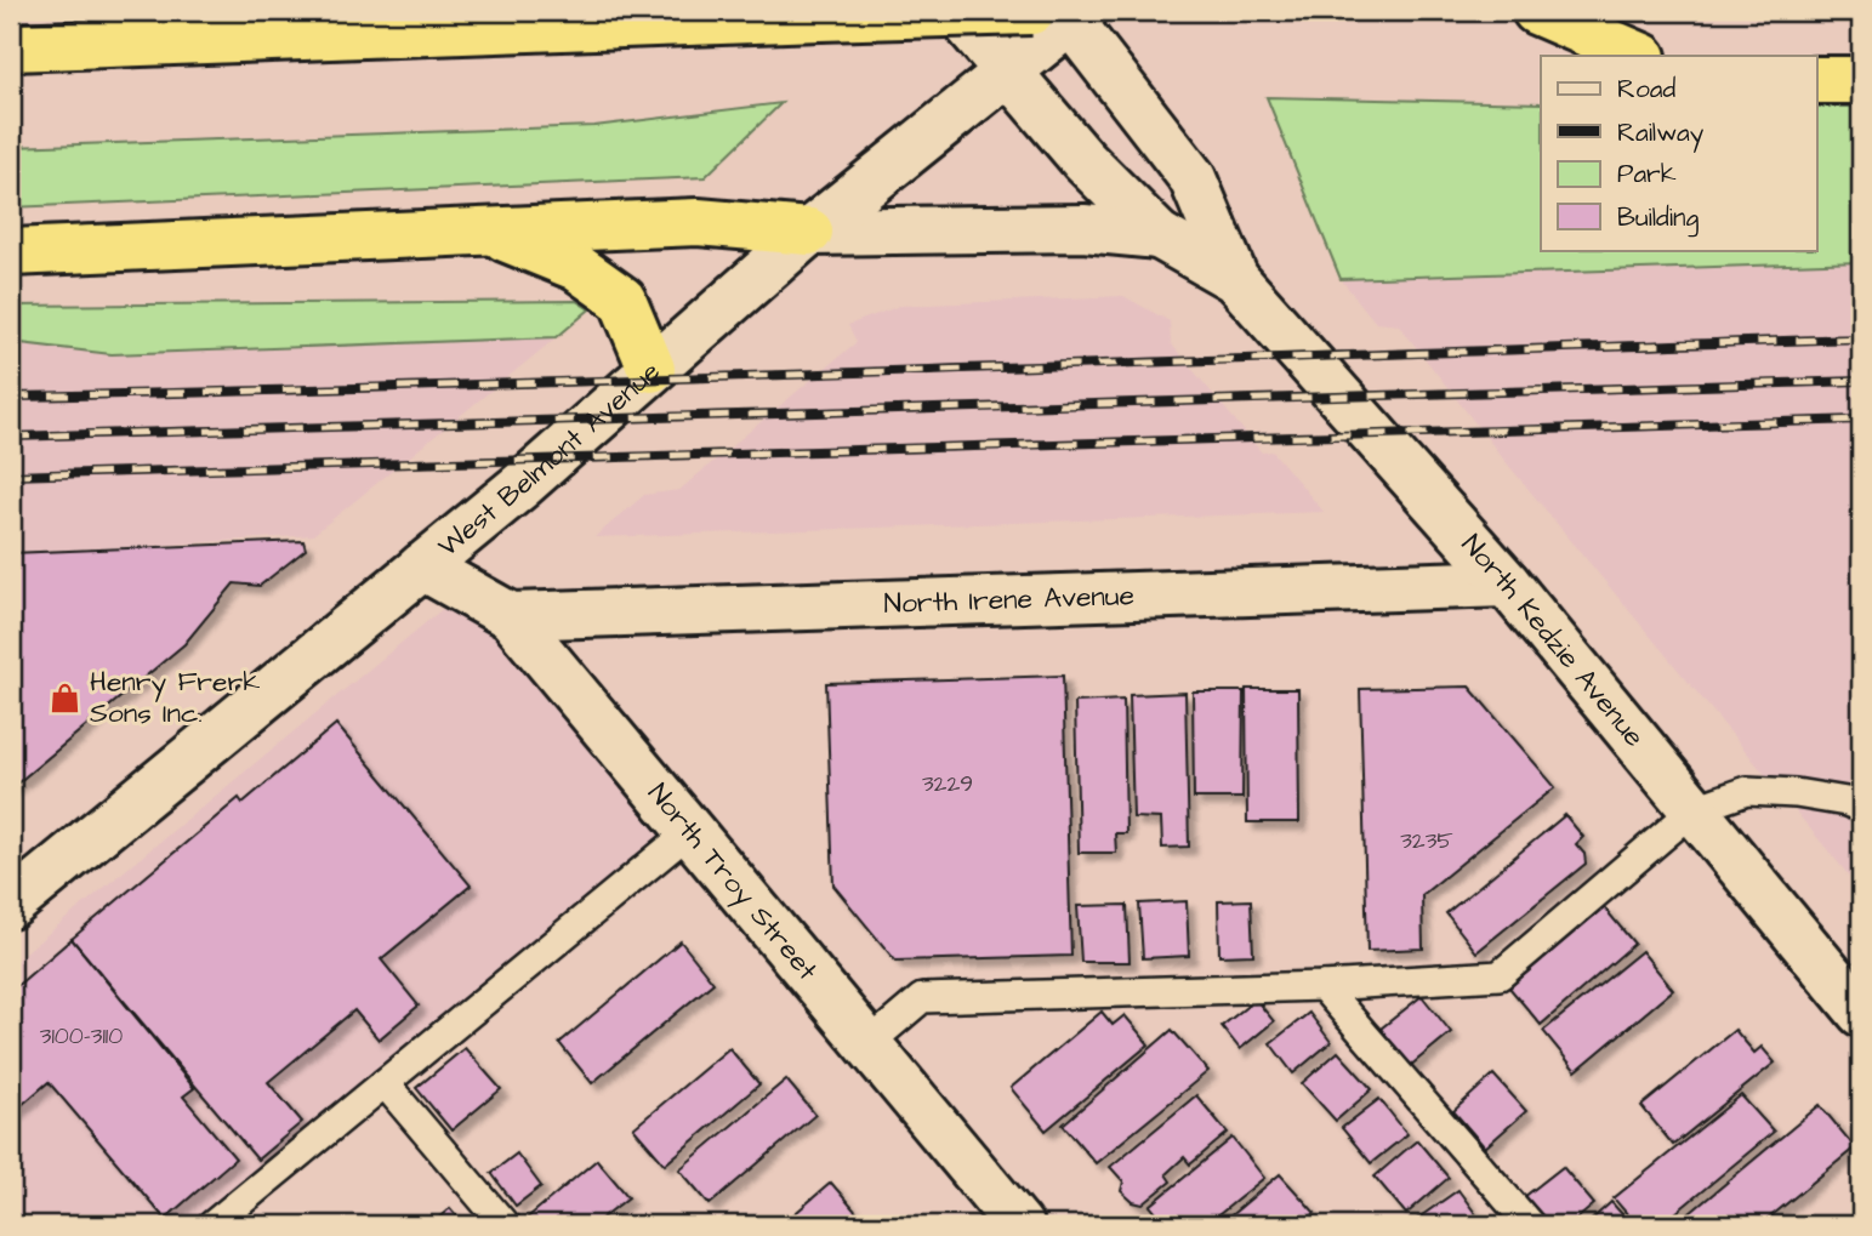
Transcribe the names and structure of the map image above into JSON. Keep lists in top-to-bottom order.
{
  "streets": {
    "main road": [
      "West Belmont Avenue",
      "North Irene Avenue",
      "North Kedzie Avenue",
      "North Troy Street"
    ]
  },
  "crossings": [
    ["West Belmont Avenue", "North Kedzie Avenue"],
    ["West Belmont Avenue", "North Troy Street"],
    ["North Irene Avenue", "North Kedzie Avenue"],
    ["North Irene Avenue", "North Troy Street"]
  ],
  "places": {
    "shop": ["Henry Frerk Sons Inc."]
  },
  "house_numbers": ["3229", "3235", "3100-3110"],
  "legend": [
    "Road",
    "Railway",
    "Park",
    "Building"
  ]
}
